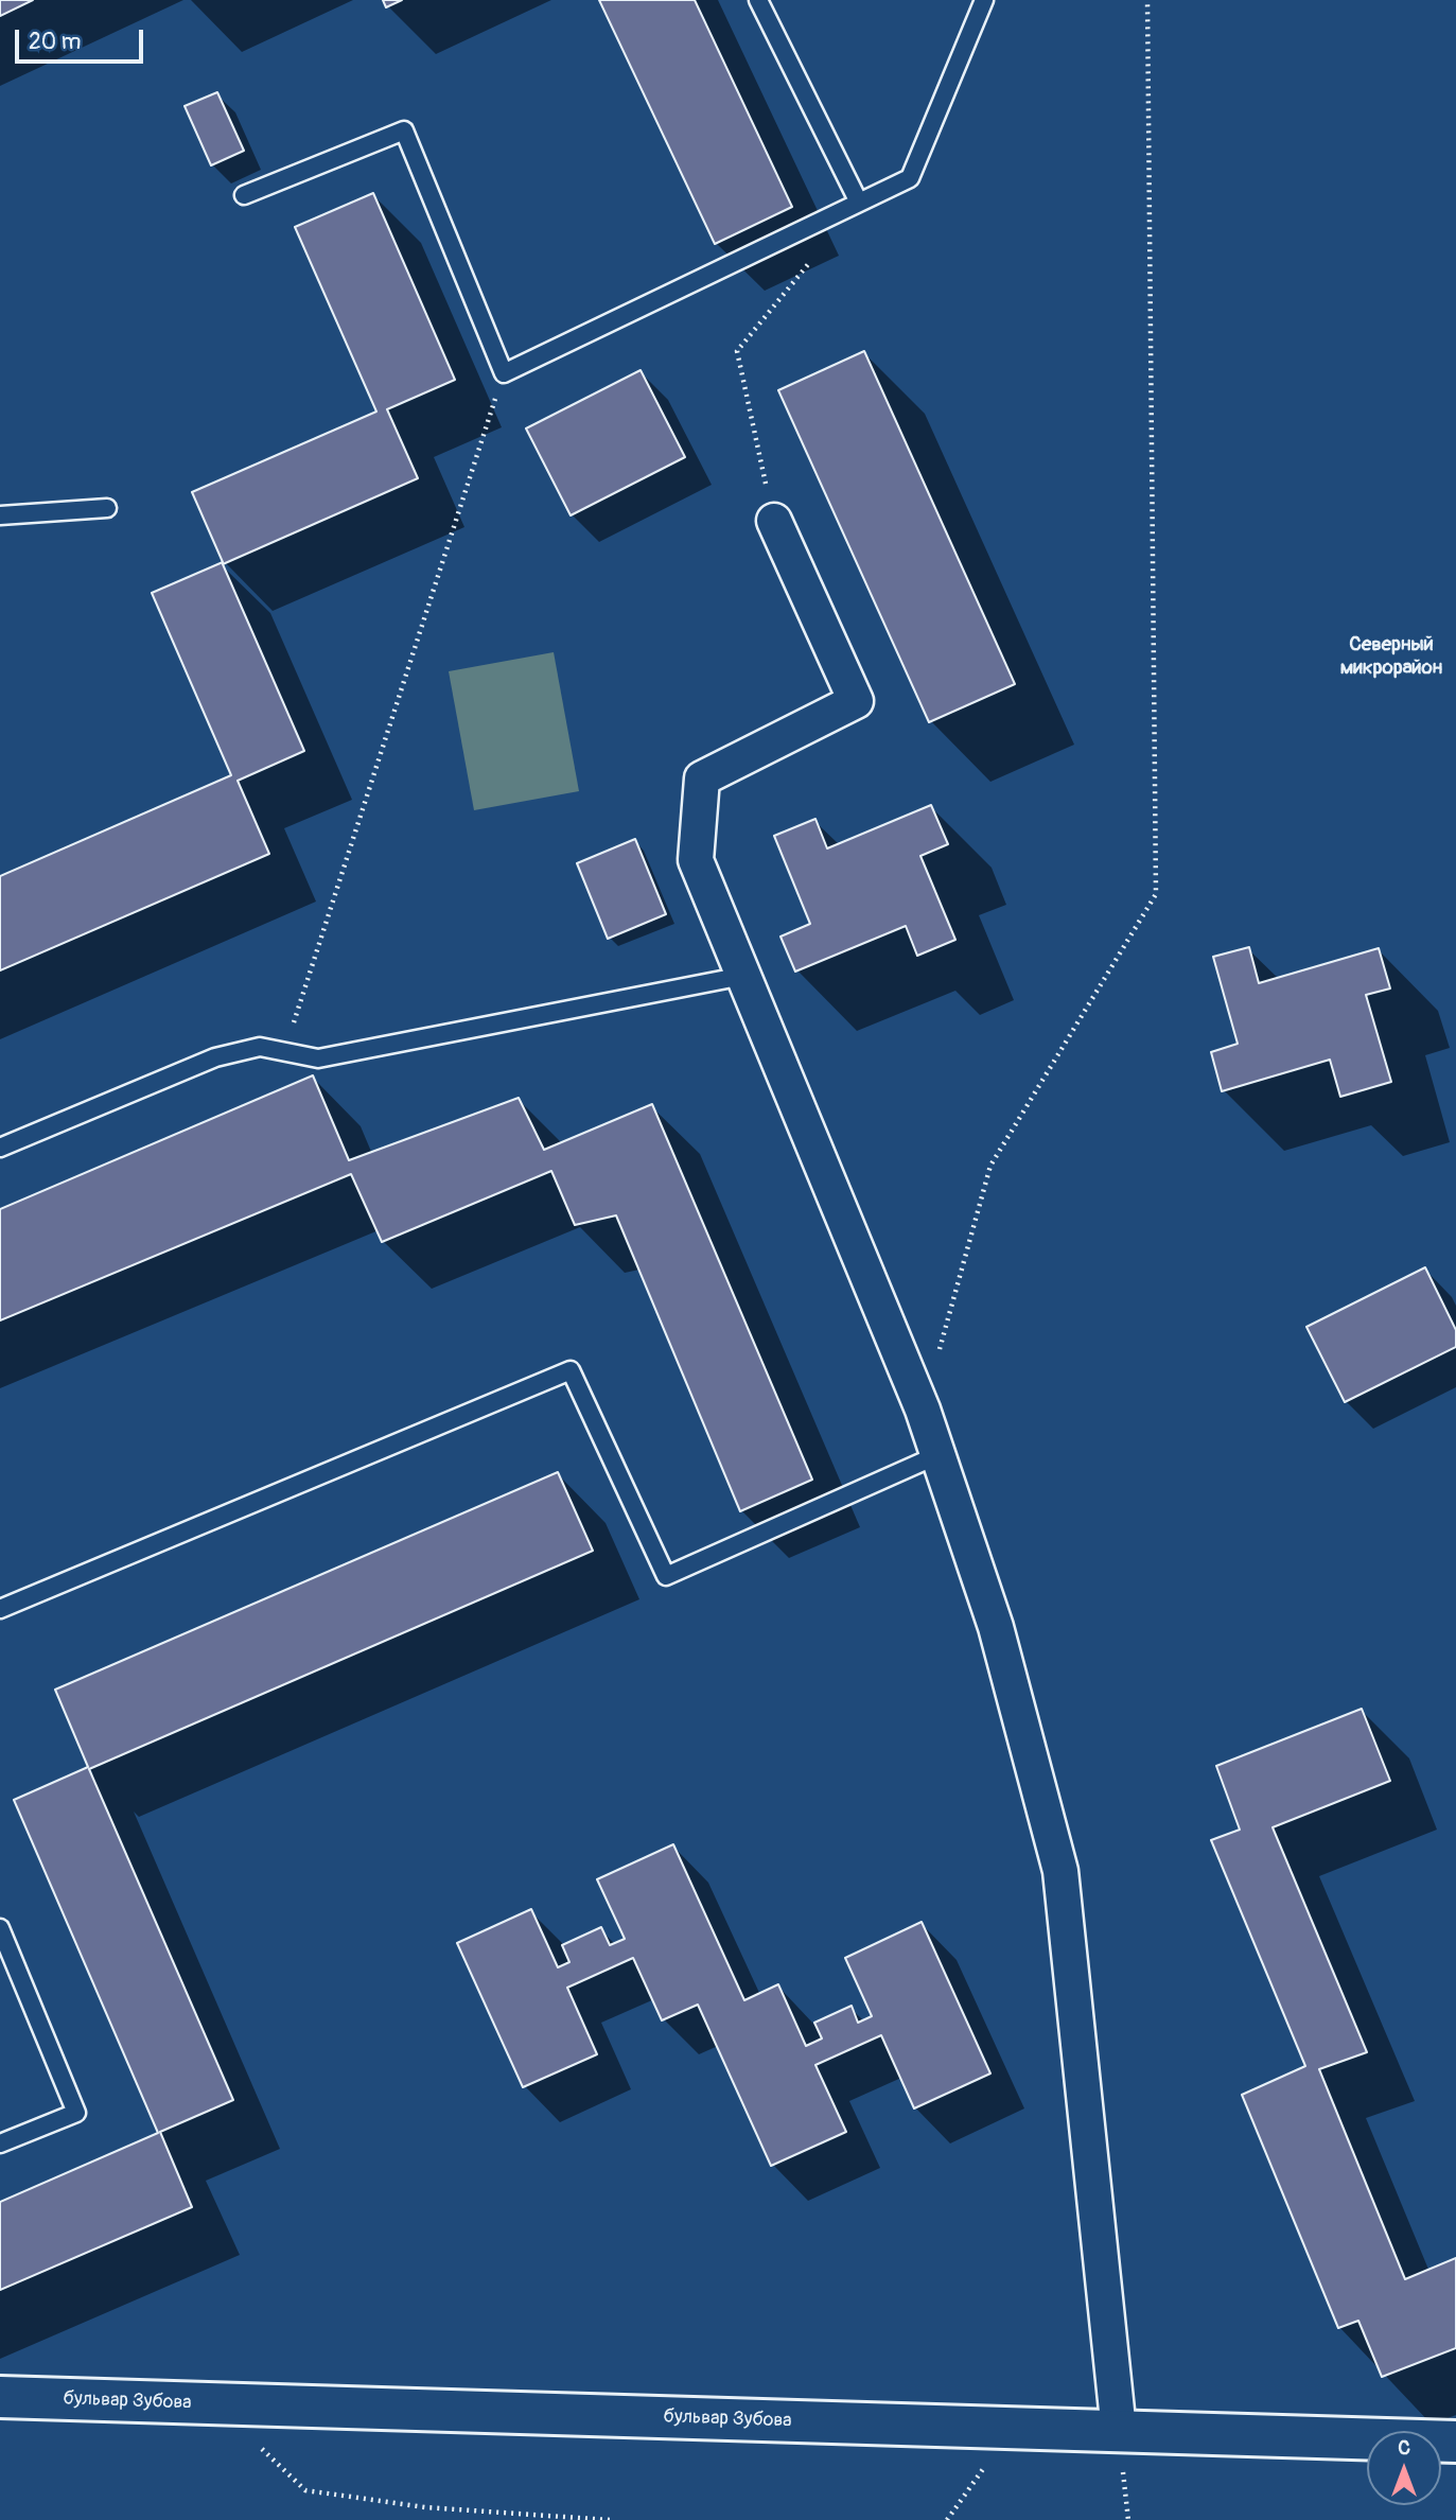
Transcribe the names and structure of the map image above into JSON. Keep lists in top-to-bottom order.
{
  "streets": {
    "street": ["бульвар Зубова"]
  },
  "districts": ["Северный микрорайон"],
  "scale_bar": "20 m",
  "north": "top"
}
